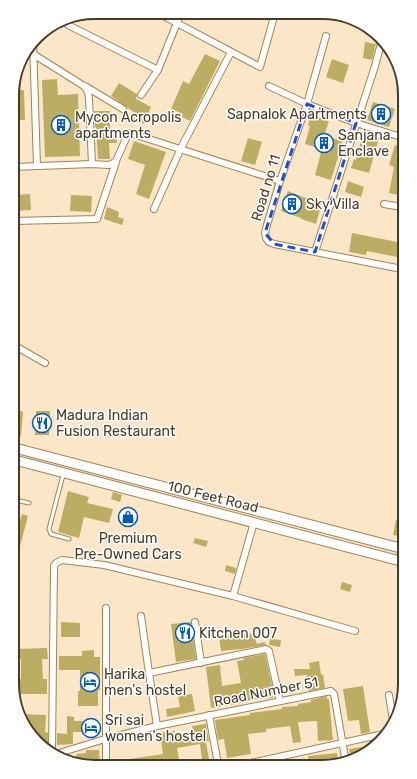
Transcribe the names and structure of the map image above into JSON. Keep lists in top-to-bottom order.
{
  "streets": {
    "main road": ["100 Feet Road"],
    "street": ["Road no 11", "Road Number 51"]
  },
  "places": {
    "building": [
      "Sapnalok Apartments",
      "Mycon Acropolis apartments",
      "Sanjana Enclave",
      "Sky Villa"
    ],
    "restaurant": ["Madura Indian Fusion Restaurant", "Kitchen 007"],
    "shop": ["Premium Pre-Owned Cars"],
    "hotel": ["Harika men's hostel", "Sri sai women's hostel"]
  }
}
